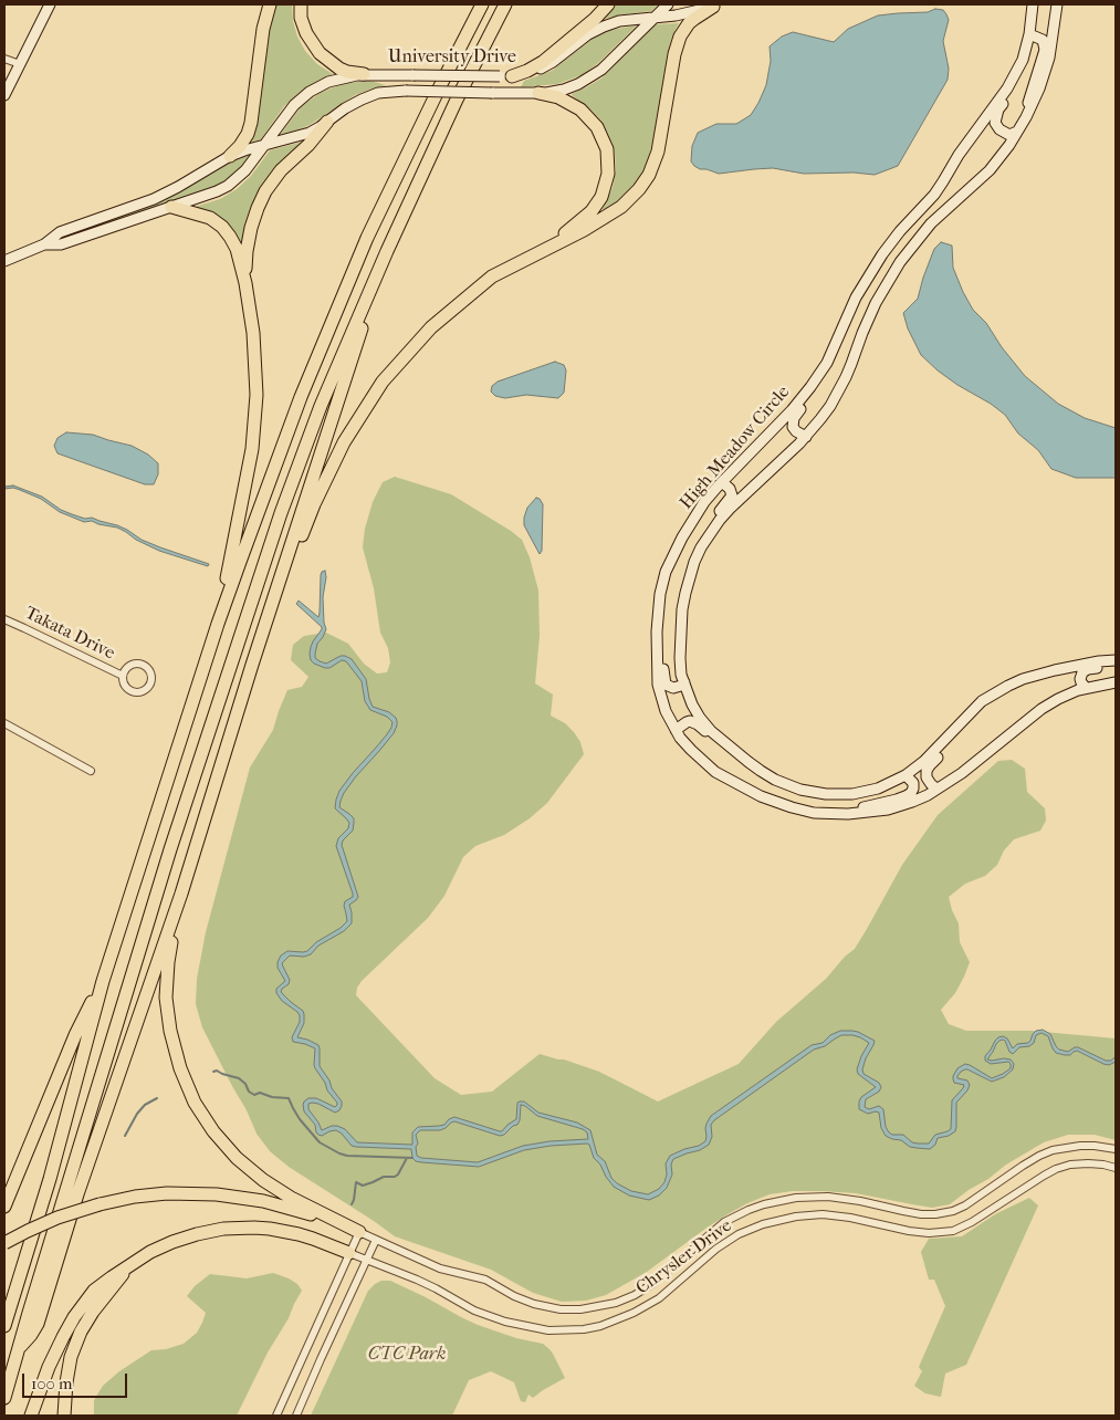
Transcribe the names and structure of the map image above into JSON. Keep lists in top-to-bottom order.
{
  "streets": {
    "street": [
      "University Drive",
      "High Meadow Circle",
      "Takata Drive",
      "Chrysler Drive"
    ]
  },
  "parks": ["CTC Park"],
  "scale_bar": "100 m"
}
